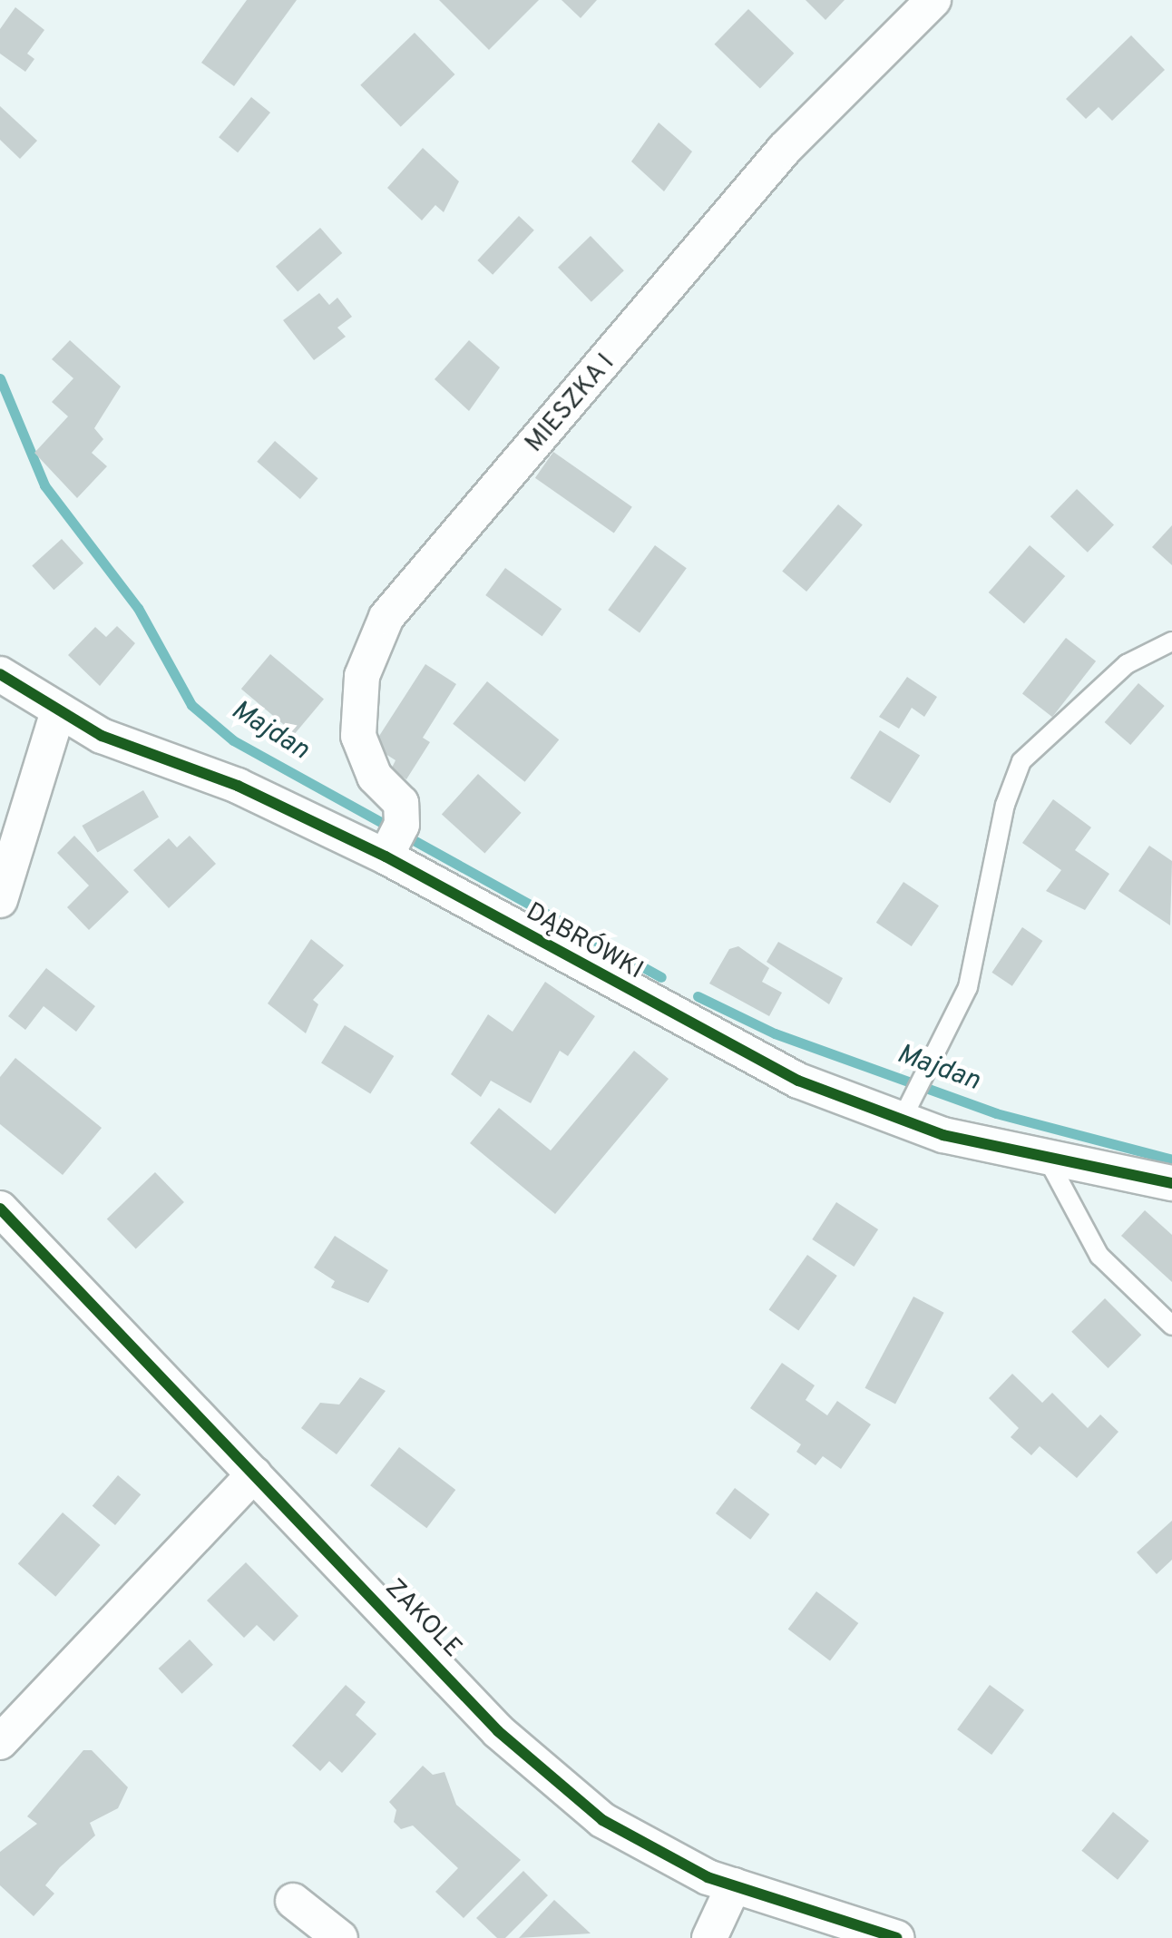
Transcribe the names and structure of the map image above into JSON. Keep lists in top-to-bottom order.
{
  "streets": {
    "street": ["MIESZKA I", "DĄBRÓWKI", "ZAKOLE"]
  },
  "crossings": [
    ["MIESZKA I", "DĄBRÓWKI"]
  ],
  "water": ["Majdan"]
}
